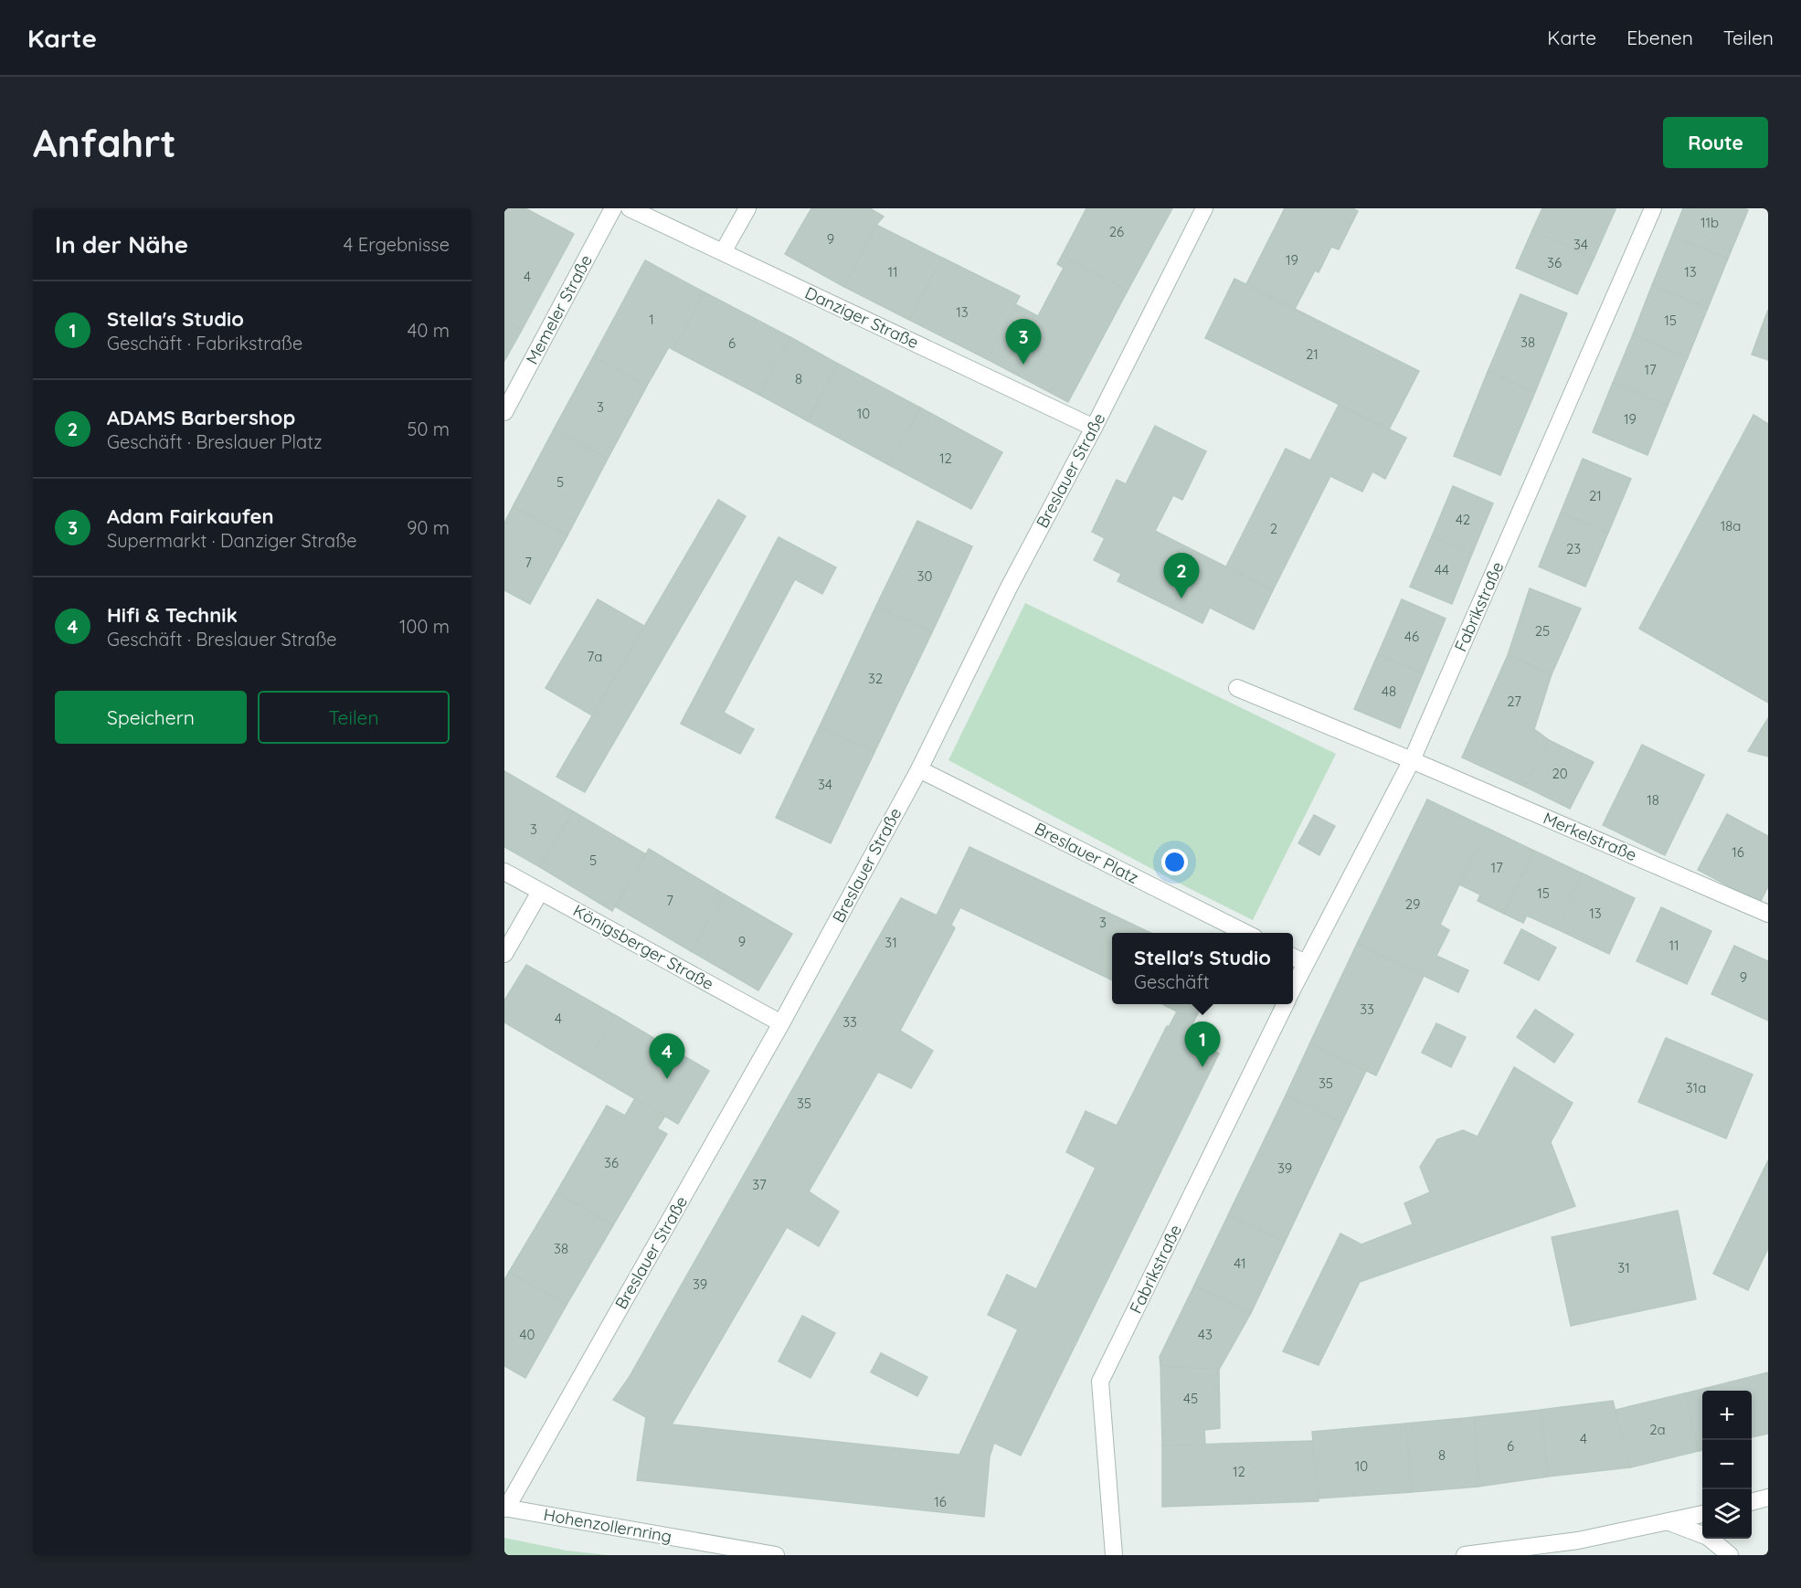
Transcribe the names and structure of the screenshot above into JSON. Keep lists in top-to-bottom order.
{
  "streets": {
    "street": [
      "Memeler Straße",
      "Danziger Straße",
      "Breslauer Straße",
      "Fabrikstraße",
      "Merkelstraße",
      "Breslauer Platz",
      "Königsberger Straße",
      "Hohenzollernring"
    ]
  },
  "crossings": [
    ["Danziger Straße", "Breslauer Straße"],
    ["Breslauer Straße", "Breslauer Platz"],
    ["Breslauer Straße", "Königsberger Straße"],
    ["Breslauer Straße", "Hohenzollernring"],
    ["Fabrikstraße", "Merkelstraße"]
  ],
  "house_numbers": [
    "11b",
    "26",
    "9",
    "34",
    "19",
    "36",
    "11",
    "13",
    "4",
    "13",
    "1",
    "15",
    "38",
    "6",
    "21",
    "17",
    "8",
    "3",
    "10",
    "19",
    "12",
    "5",
    "21",
    "42",
    "18a",
    "2",
    "23",
    "7",
    "44",
    "30",
    "25",
    "46",
    "7a",
    "32",
    "48",
    "27",
    "20",
    "34",
    "18",
    "3",
    "16",
    "5",
    "17",
    "15",
    "7",
    "29",
    "13",
    "3",
    "9",
    "31",
    "11",
    "9",
    "33",
    "4",
    "33",
    "35",
    "31a",
    "35",
    "36",
    "39",
    "37",
    "38",
    "41",
    "31",
    "39",
    "40",
    "43",
    "45",
    "2a",
    "4",
    "6",
    "8",
    "10",
    "12",
    "16"
  ],
  "page": {
    "header": "Karte",
    "nav": ["Karte", "Ebenen", "Teilen"],
    "buttons": [
      "Route",
      ["Speichern", "Teilen"]
    ],
    "title": "Anfahrt",
    "heading": ["In der Nähe", "4 Ergebnisse"],
    "list": [
      {
        "mark": "1",
        "name": "Stella's Studio",
        "note": "Geschäft · Fabrikstraße",
        "value": "40 m"
      },
      {
        "mark": "2",
        "name": "ADAMS Barbershop",
        "note": "Geschäft · Breslauer Platz",
        "value": "50 m"
      },
      {
        "mark": "3",
        "name": "Adam Fairkaufen",
        "note": "Supermarkt · Danziger Straße",
        "value": "90 m"
      },
      {
        "mark": "4",
        "name": "Hifi & Technik",
        "note": "Geschäft · Breslauer Straße",
        "value": "100 m"
      }
    ],
    "pins": [
      "3",
      "2",
      "1",
      "4"
    ],
    "popup": ["Stella's Studio", "Geschäft"],
    "map_buttons": ["+", "−"]
  }
}
